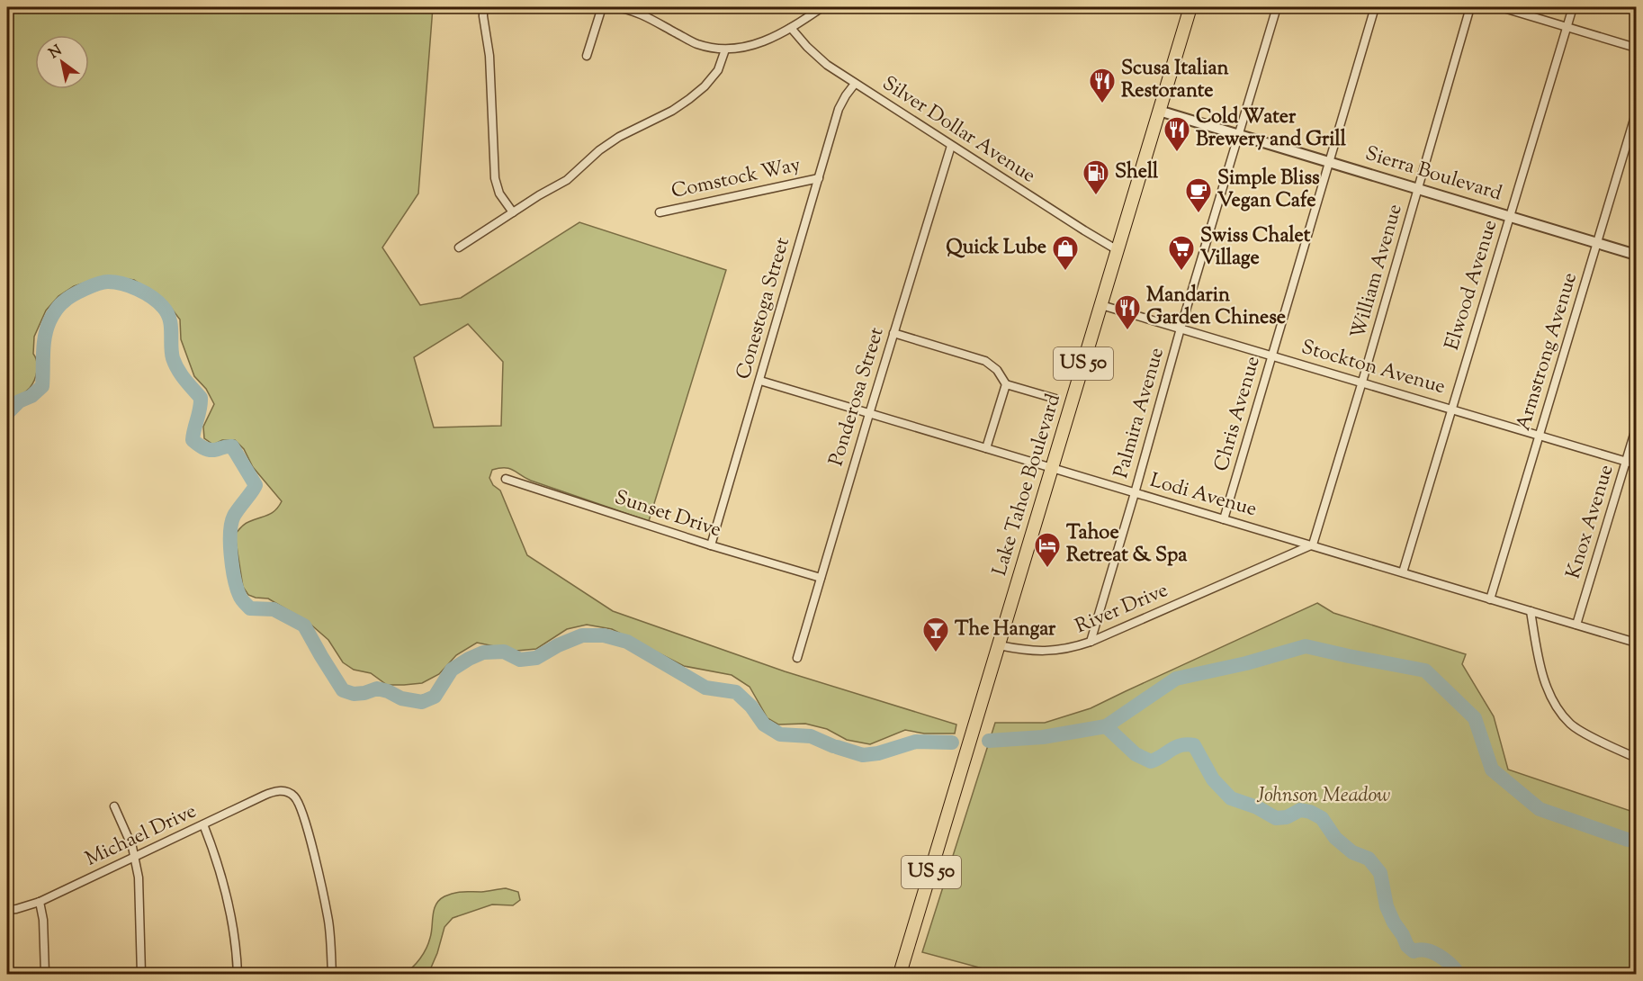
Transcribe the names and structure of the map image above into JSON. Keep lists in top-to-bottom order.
{
  "streets": {
    "highway": ["US 50", "Lake Tahoe Boulevard"],
    "street": [
      "Silver Dollar Avenue",
      "Sierra Boulevard",
      "Comstock Way",
      "William Avenue",
      "Elwood Avenue",
      "Conestoga Street",
      "Armstrong Avenue",
      "Stockton Avenue",
      "Ponderosa Street",
      "Palmira Avenue",
      "Chris Avenue",
      "Lodi Avenue",
      "Sunset Drive",
      "Knox Avenue",
      "River Drive",
      "Michael Drive"
    ]
  },
  "crossings": [
    ["Silver Dollar Avenue", "Conestoga Street"],
    ["Silver Dollar Avenue", "Ponderosa Street"],
    ["Silver Dollar Avenue", "Lake Tahoe Boulevard"],
    ["Sierra Boulevard", "William Avenue"],
    ["Sierra Boulevard", "Elwood Avenue"],
    ["Sierra Boulevard", "Armstrong Avenue"],
    ["Sierra Boulevard", "Palmira Avenue"],
    ["Sierra Boulevard", "Chris Avenue"],
    ["Sierra Boulevard", "Lake Tahoe Boulevard"],
    ["Comstock Way", "Conestoga Street"],
    ["William Avenue", "Stockton Avenue"],
    ["William Avenue", "Lodi Avenue"],
    ["William Avenue", "River Drive"],
    ["Elwood Avenue", "Stockton Avenue"],
    ["Elwood Avenue", "Lodi Avenue"],
    ["Conestoga Street", "Lodi Avenue"],
    ["Conestoga Street", "Sunset Drive"],
    ["Armstrong Avenue", "Stockton Avenue"],
    ["Armstrong Avenue", "Lodi Avenue"],
    ["Stockton Avenue", "Palmira Avenue"],
    ["Stockton Avenue", "Chris Avenue"],
    ["Stockton Avenue", "Lake Tahoe Boulevard"],
    ["Stockton Avenue", "Knox Avenue"],
    ["Ponderosa Street", "Lodi Avenue"],
    ["Ponderosa Street", "Sunset Drive"],
    ["Palmira Avenue", "Lodi Avenue"],
    ["Palmira Avenue", "River Drive"],
    ["Chris Avenue", "Lodi Avenue"],
    ["Lake Tahoe Boulevard", "Lodi Avenue"],
    ["Lake Tahoe Boulevard", "River Drive"],
    ["Lodi Avenue", "Knox Avenue"],
    ["Lodi Avenue", "River Drive"]
  ],
  "parks": ["Johnson Meadow"],
  "places": {
    "restaurant": ["Scusa Italian Restorante", "Cold Water Brewery and Grill", "Mandarin Garden Chinese"],
    "fuel station": ["Shell"],
    "cafe": ["Simple Bliss Vegan Cafe"],
    "shop": ["Quick Lube"],
    "supermarket": ["Swiss Chalet Village"],
    "hotel": ["Tahoe Retreat & Spa"],
    "bar": ["The Hangar"]
  },
  "north": "top left"
}
